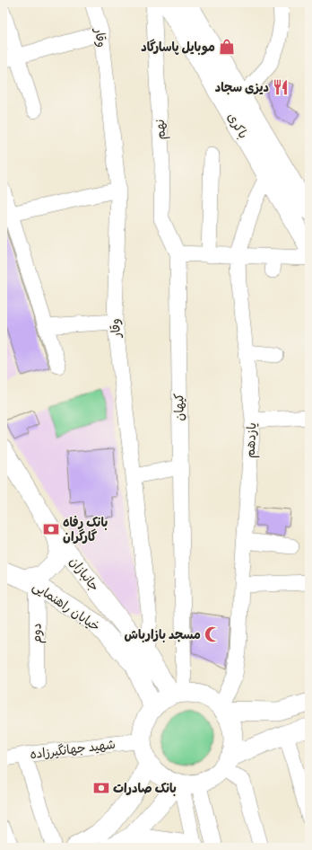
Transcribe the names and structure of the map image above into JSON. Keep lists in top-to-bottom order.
{
  "streets": {
    "main road": ["باکری", "جانبازان", "خیابان راهنمایی"],
    "street": [
      "وقار",
      "نهم",
      "کیهان",
      "یازدهم",
      "دوم",
      "شهید جهانگیرزاده"
    ]
  },
  "crossings": [
    ["وقار", "جانبازان"],
    ["باکری", "یازدهم"],
    ["نهم", "کیهان"],
    ["کیهان", "یازدهم"],
    ["کیهان", "جانبازان"],
    ["کیهان", "خیابان راهنمایی"],
    ["کیهان", "شهید جهانگیرزاده"],
    ["یازدهم", "جانبازان"],
    ["یازدهم", "خیابان راهنمایی"],
    ["یازدهم", "شهید جهانگیرزاده"],
    ["جانبازان", "خیابان راهنمایی"],
    ["جانبازان", "شهید جهانگیرزاده"],
    ["خیابان راهنمایی", "دوم"],
    ["خیابان راهنمایی", "شهید جهانگیرزاده"]
  ],
  "places": {
    "shop": ["موبایل پاسارگاد"],
    "restaurant": ["دیزى سجاد"],
    "bank": ["بانک رفاه گارگران", "بانک صادرات"],
    "mosque": ["مسجد بازارباش"]
  }
}
